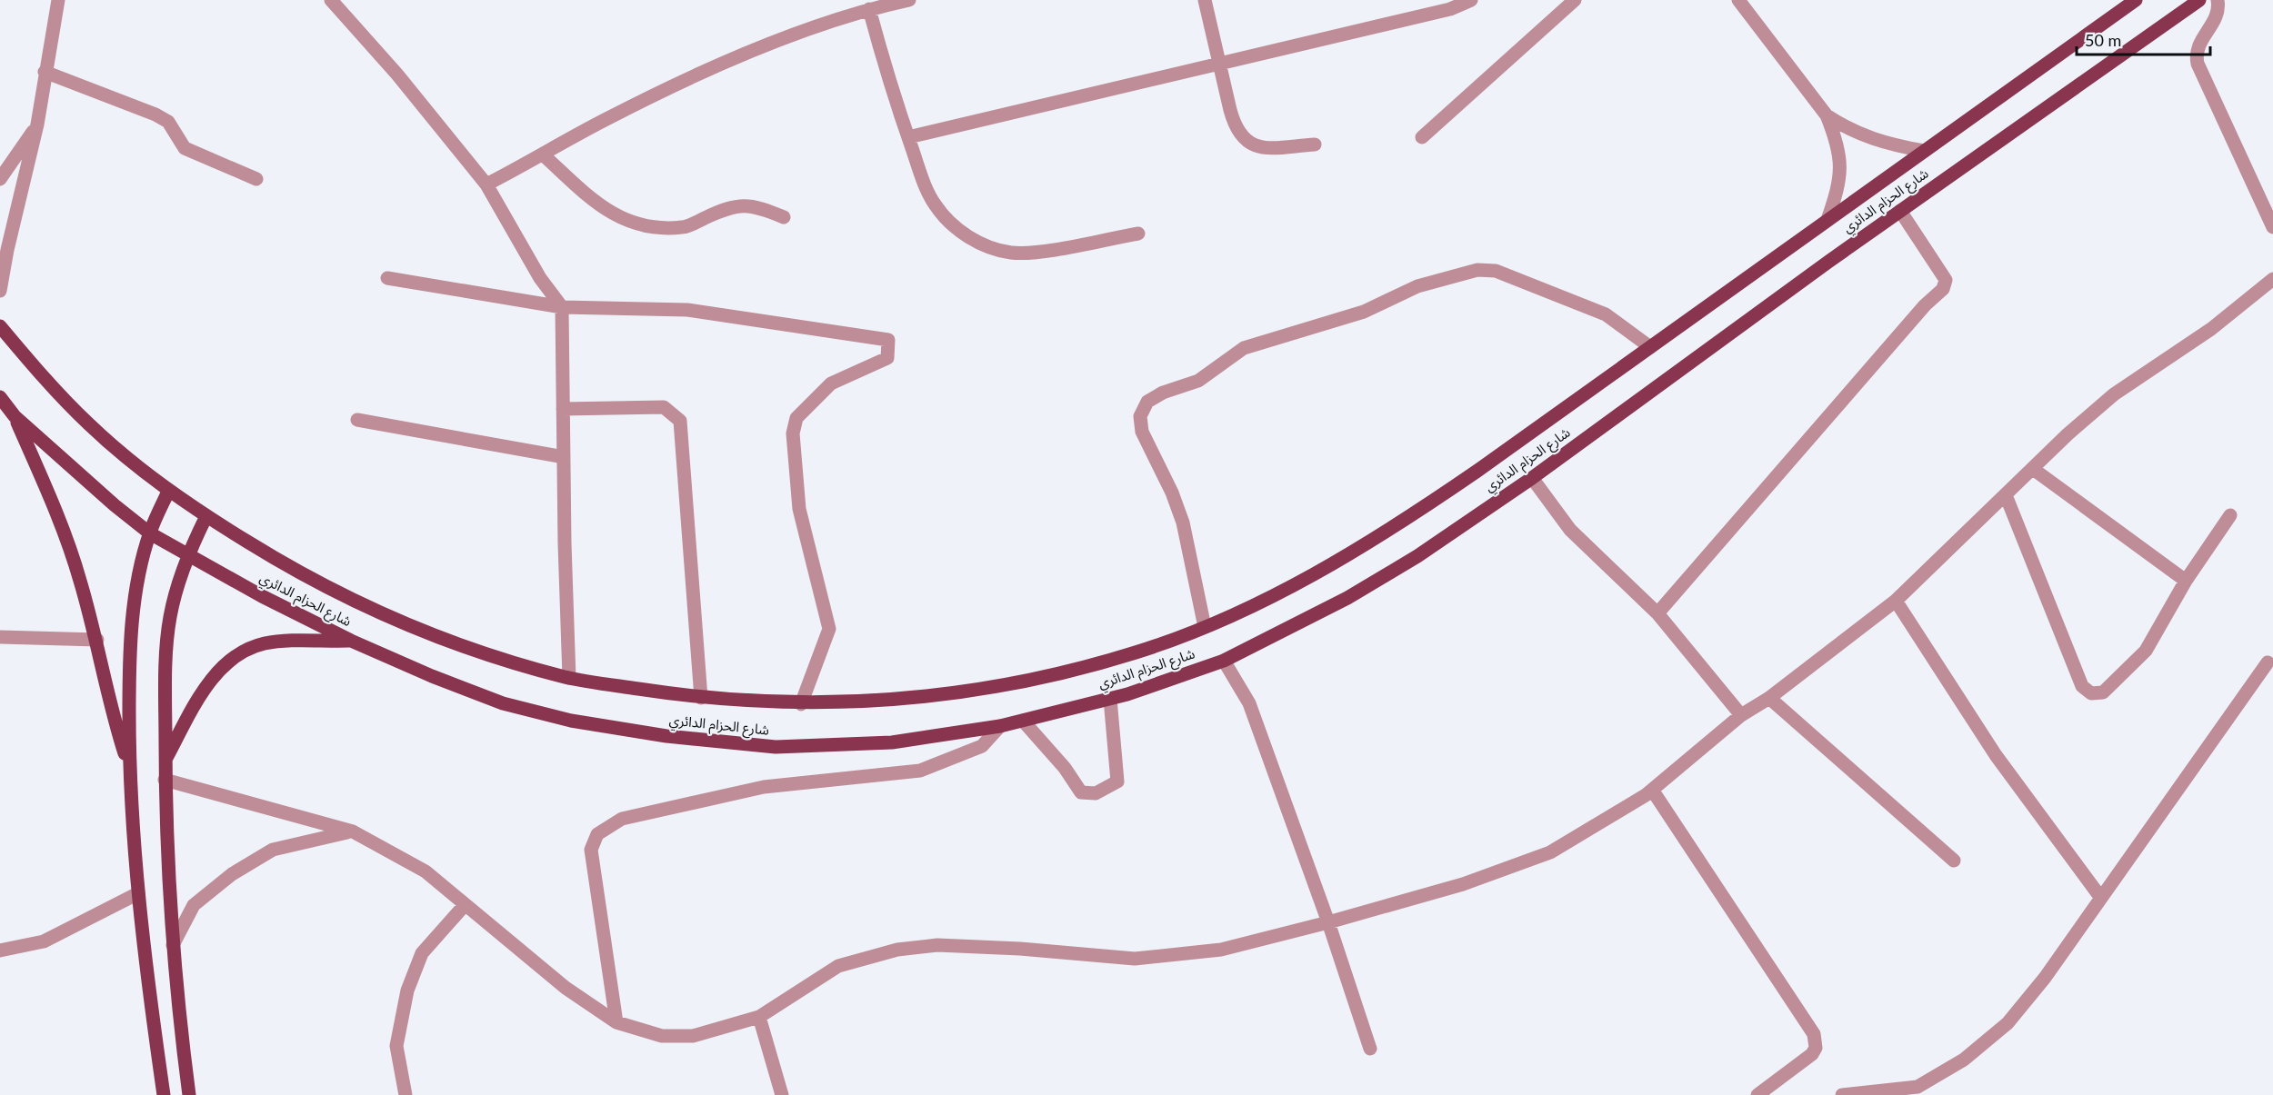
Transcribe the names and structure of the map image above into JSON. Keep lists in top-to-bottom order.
{
  "streets": {
    "main road": ["شارع الحزام الدائري"]
  },
  "scale_bar": "50 m"
}
